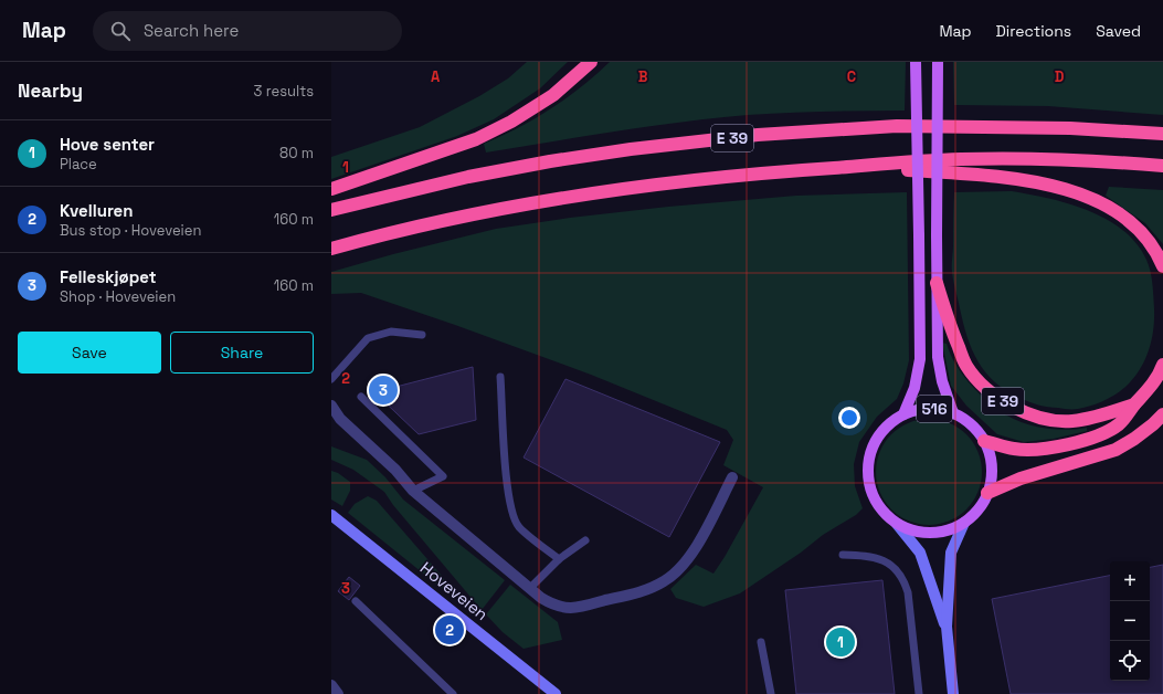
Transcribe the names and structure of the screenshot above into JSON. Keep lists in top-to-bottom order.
{
  "streets": {
    "highway": ["E 39"],
    "main road": ["516", "Hoveveien"]
  },
  "crossings": [
    ["E 39", "516"]
  ],
  "page": {
    "header": "Map",
    "search": "Search here",
    "nav": ["Map", "Directions", "Saved"],
    "heading": ["Nearby", "3 results"],
    "list": [
      {
        "mark": "1",
        "name": "Hove senter",
        "note": "Place",
        "value": "80 m"
      },
      {
        "mark": "2",
        "name": "Kvelluren",
        "note": "Bus stop · Hoveveien",
        "value": "160 m"
      },
      {
        "mark": "3",
        "name": "Felleskjøpet",
        "note": "Shop · Hoveveien",
        "value": "160 m"
      }
    ],
    "buttons": ["Save", "Share"],
    "pins": ["3", "2", "1"],
    "map_buttons": ["+", "−"]
  },
  "grid": {
    "columns": [
      "A",
      "B",
      "C",
      "D"
    ],
    "rows": ["1", "2", "3"]
  }
}
